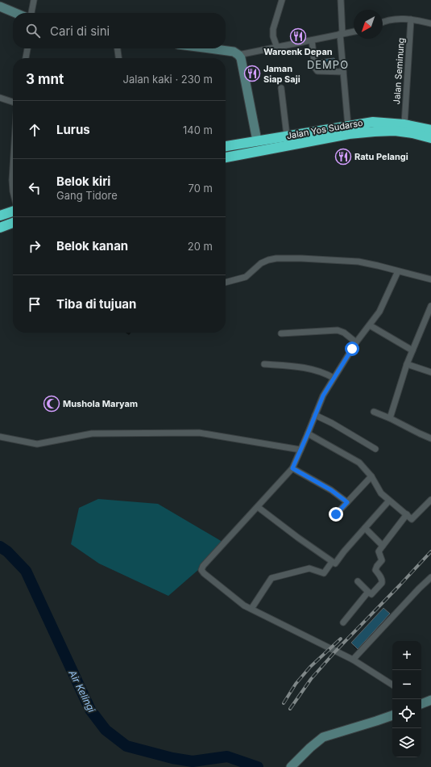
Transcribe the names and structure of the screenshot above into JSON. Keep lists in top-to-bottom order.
{
  "streets": {
    "highway": ["Jalan Yos Sudarso"],
    "street": ["Jalan Seminung"]
  },
  "crossings": [
    ["Jalan Seminung", "Jalan Yos Sudarso"]
  ],
  "districts": ["DEMPO"],
  "water": ["Air Kelingi"],
  "places": {
    "restaurant": ["Waroenk Depan", "Jaman Siap Saji", "Ratu Pelangi"],
    "mosque": ["Mushola Maryam"]
  },
  "north": "bottom left",
  "page": {
    "search": "Cari di sini",
    "heading": ["3 mnt", "Jalan kaki · 230 m"],
    "list": [
      ["Lurus", "140 m"],
      ["Belok kiri", "Gang Tidore", "70 m"],
      ["Belok kanan", "20 m"],
      "Tiba di tujuan"
    ],
    "map_buttons": ["+", "−"]
  }
}
